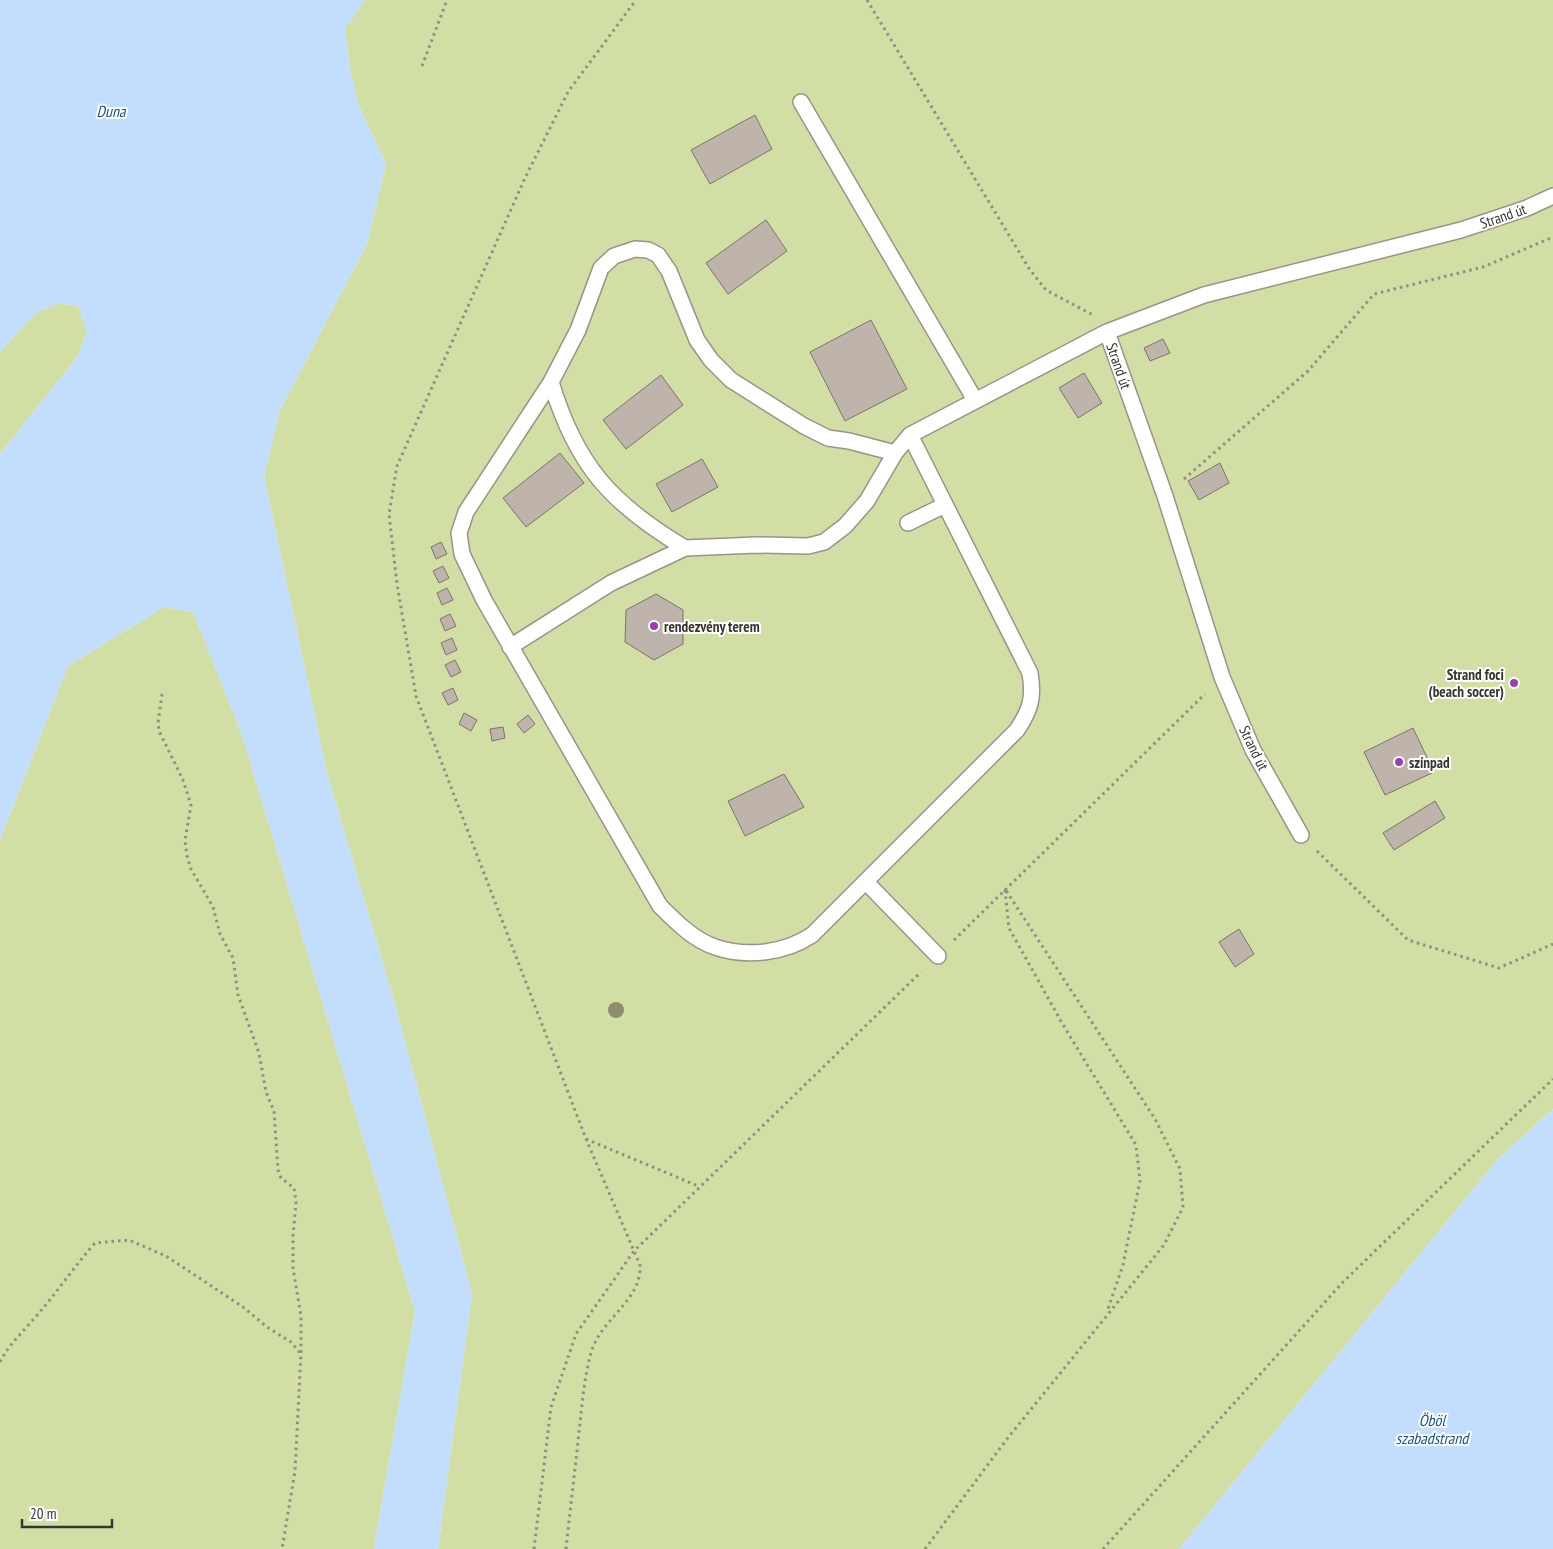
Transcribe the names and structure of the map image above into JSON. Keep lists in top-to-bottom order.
{
  "streets": {
    "lane": ["Strand út"]
  },
  "water": ["Duna", "Öböl szabadstrand"],
  "places": ["rendezvény terem", "Strand foci (beach soccer)", "színpad"],
  "scale_bar": "20 m"
}
